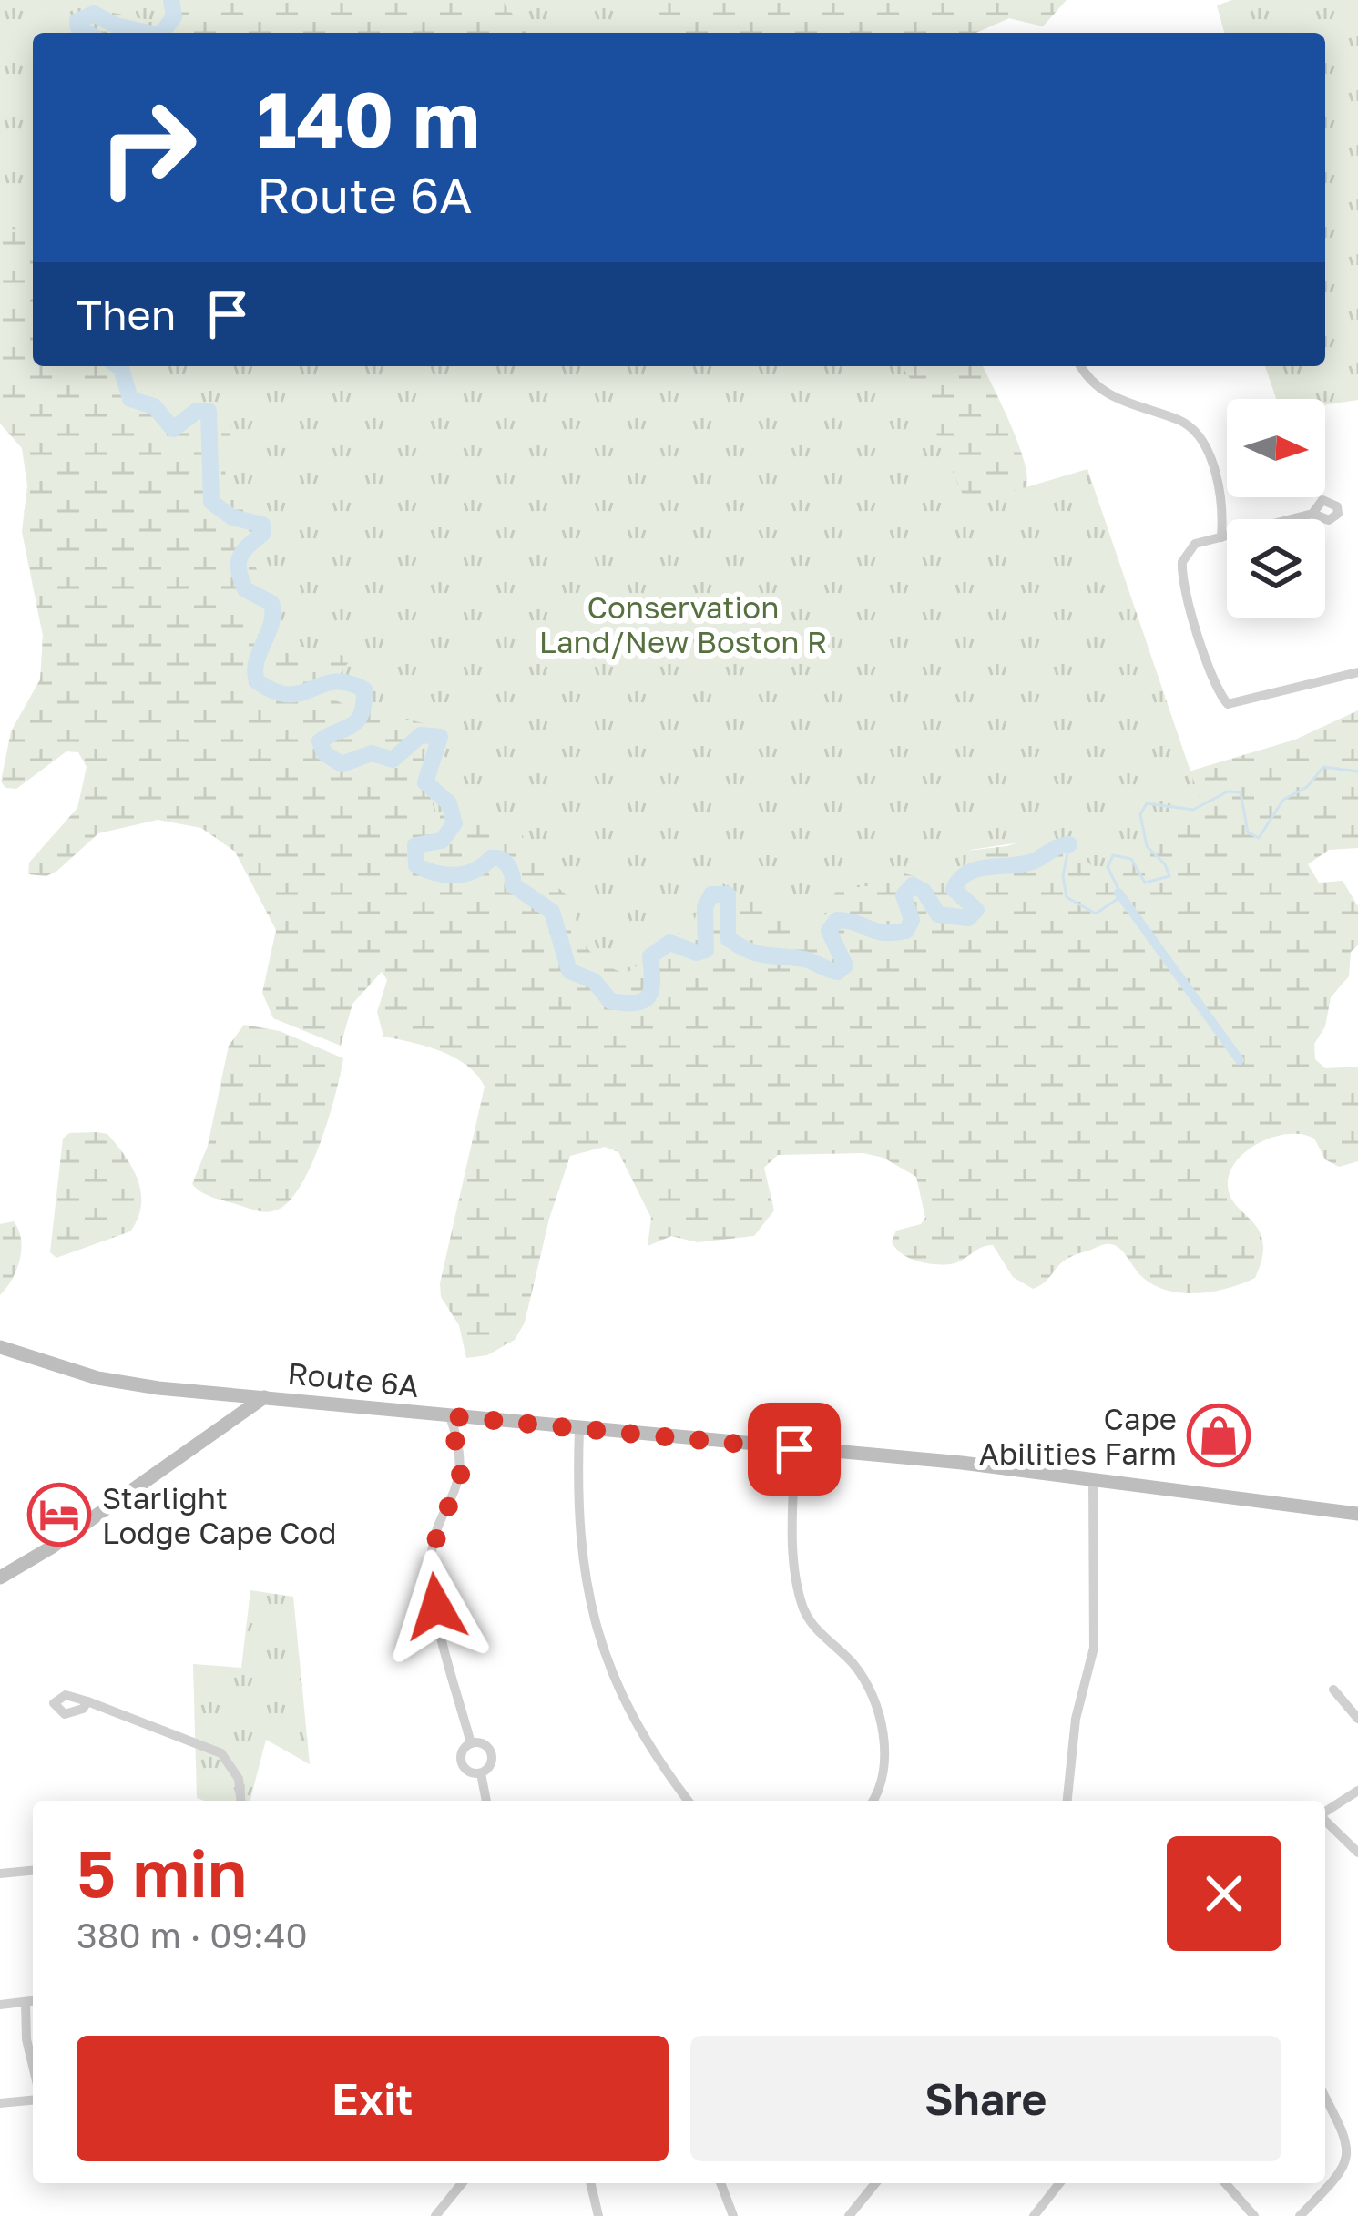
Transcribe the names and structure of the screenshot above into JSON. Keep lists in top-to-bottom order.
{
  "streets": {
    "main road": ["Route 6A"]
  },
  "parks": ["Conservation Land/New Boston R"],
  "places": {
    "shop": ["Cape Abilities Farm"],
    "hotel": ["Starlight Lodge Cape Cod"]
  },
  "north": "right",
  "page": {
    "turn": ["140 m", "Route 6A"],
    "then": "Then",
    "heading": ["5 min", "380 m · 09:40"],
    "buttons": ["Exit", "Share"]
  }
}
